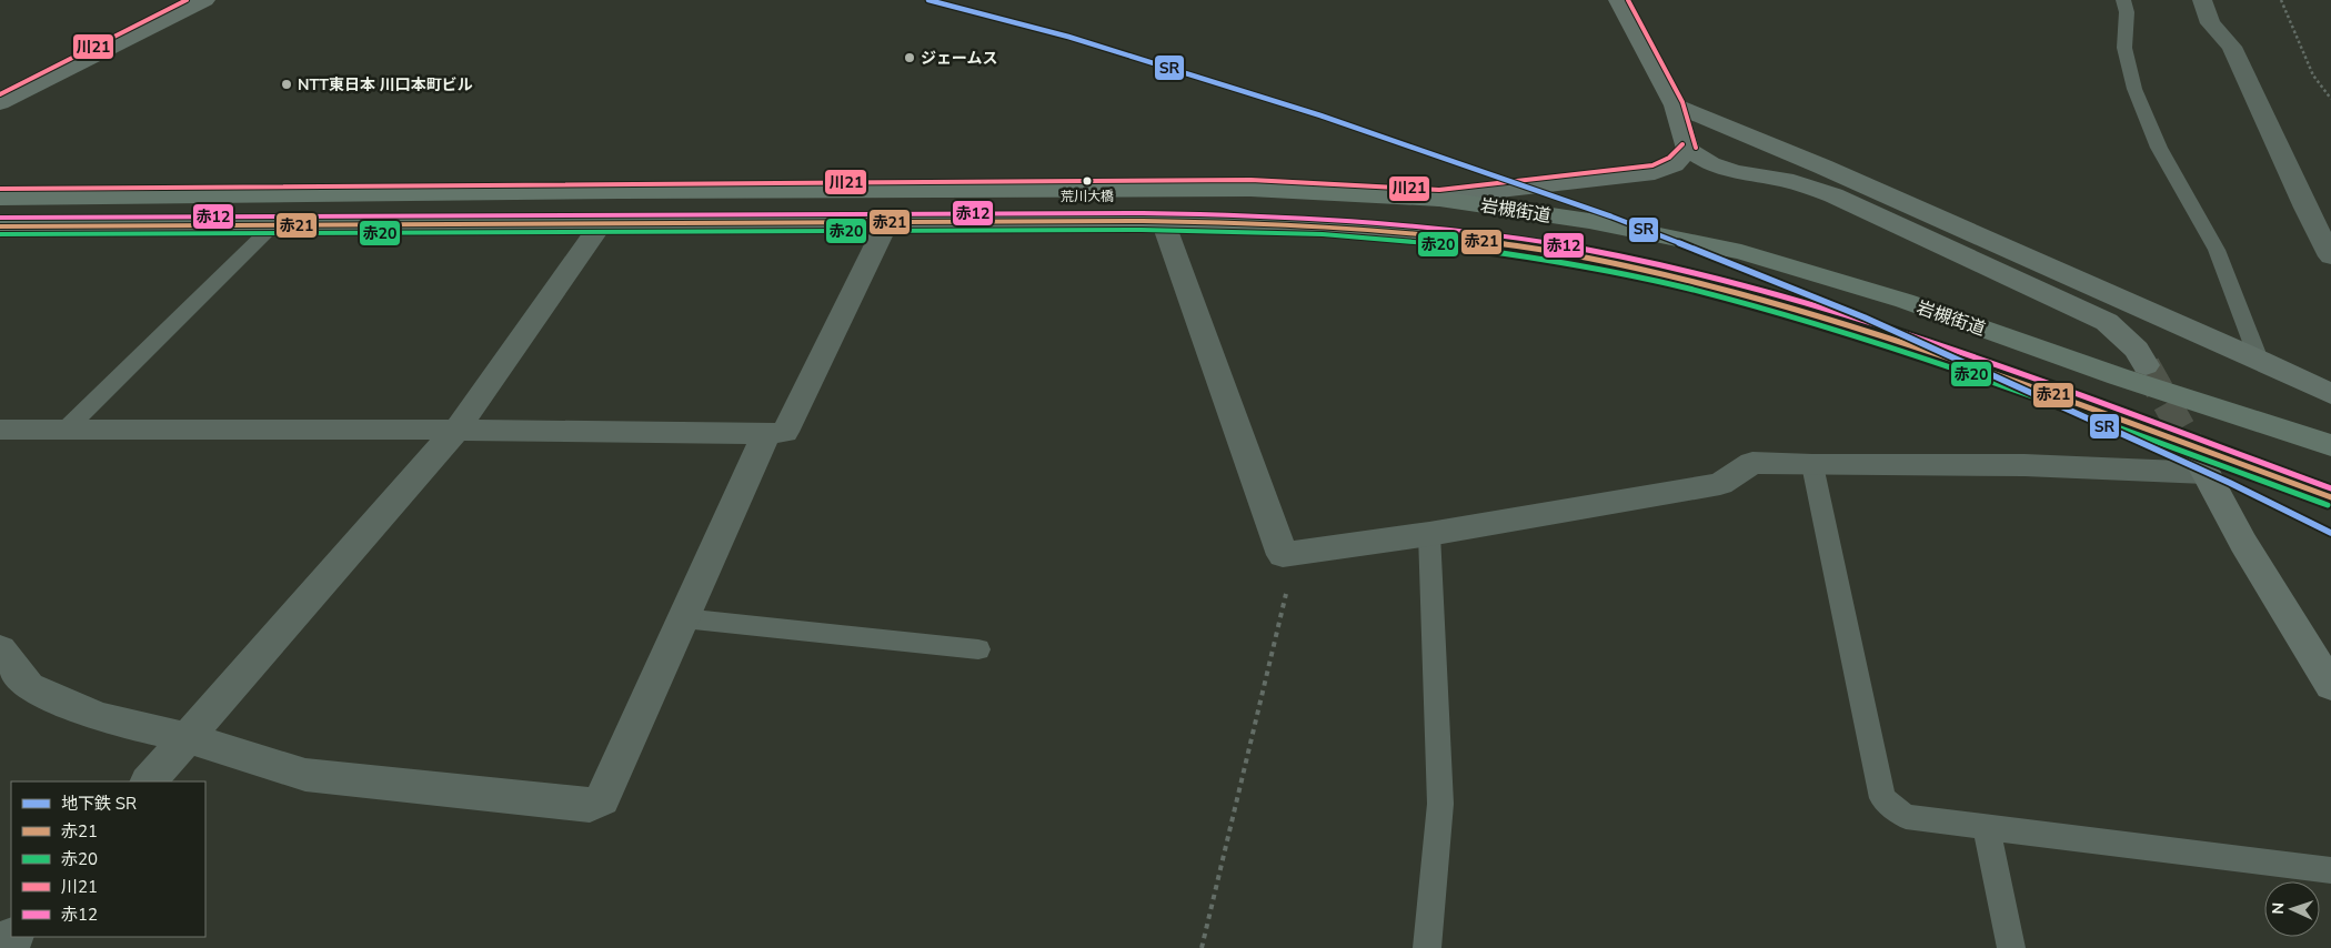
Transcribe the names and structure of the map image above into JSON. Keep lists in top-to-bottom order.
{
  "streets": {
    "highway": ["岩槻街道"]
  },
  "places": ["ジェームス", "NTT東日本 川口本町ビル", "荒川大橋"],
  "lines": [
    "metro line SR",
    "transit line 川21",
    "transit line 赤12",
    "transit line 赤21",
    "transit line 赤20"
  ],
  "legend": [
    "地下鉄 SR",
    "赤21",
    "赤20",
    "川21",
    "赤12"
  ],
  "north": "left"
}
